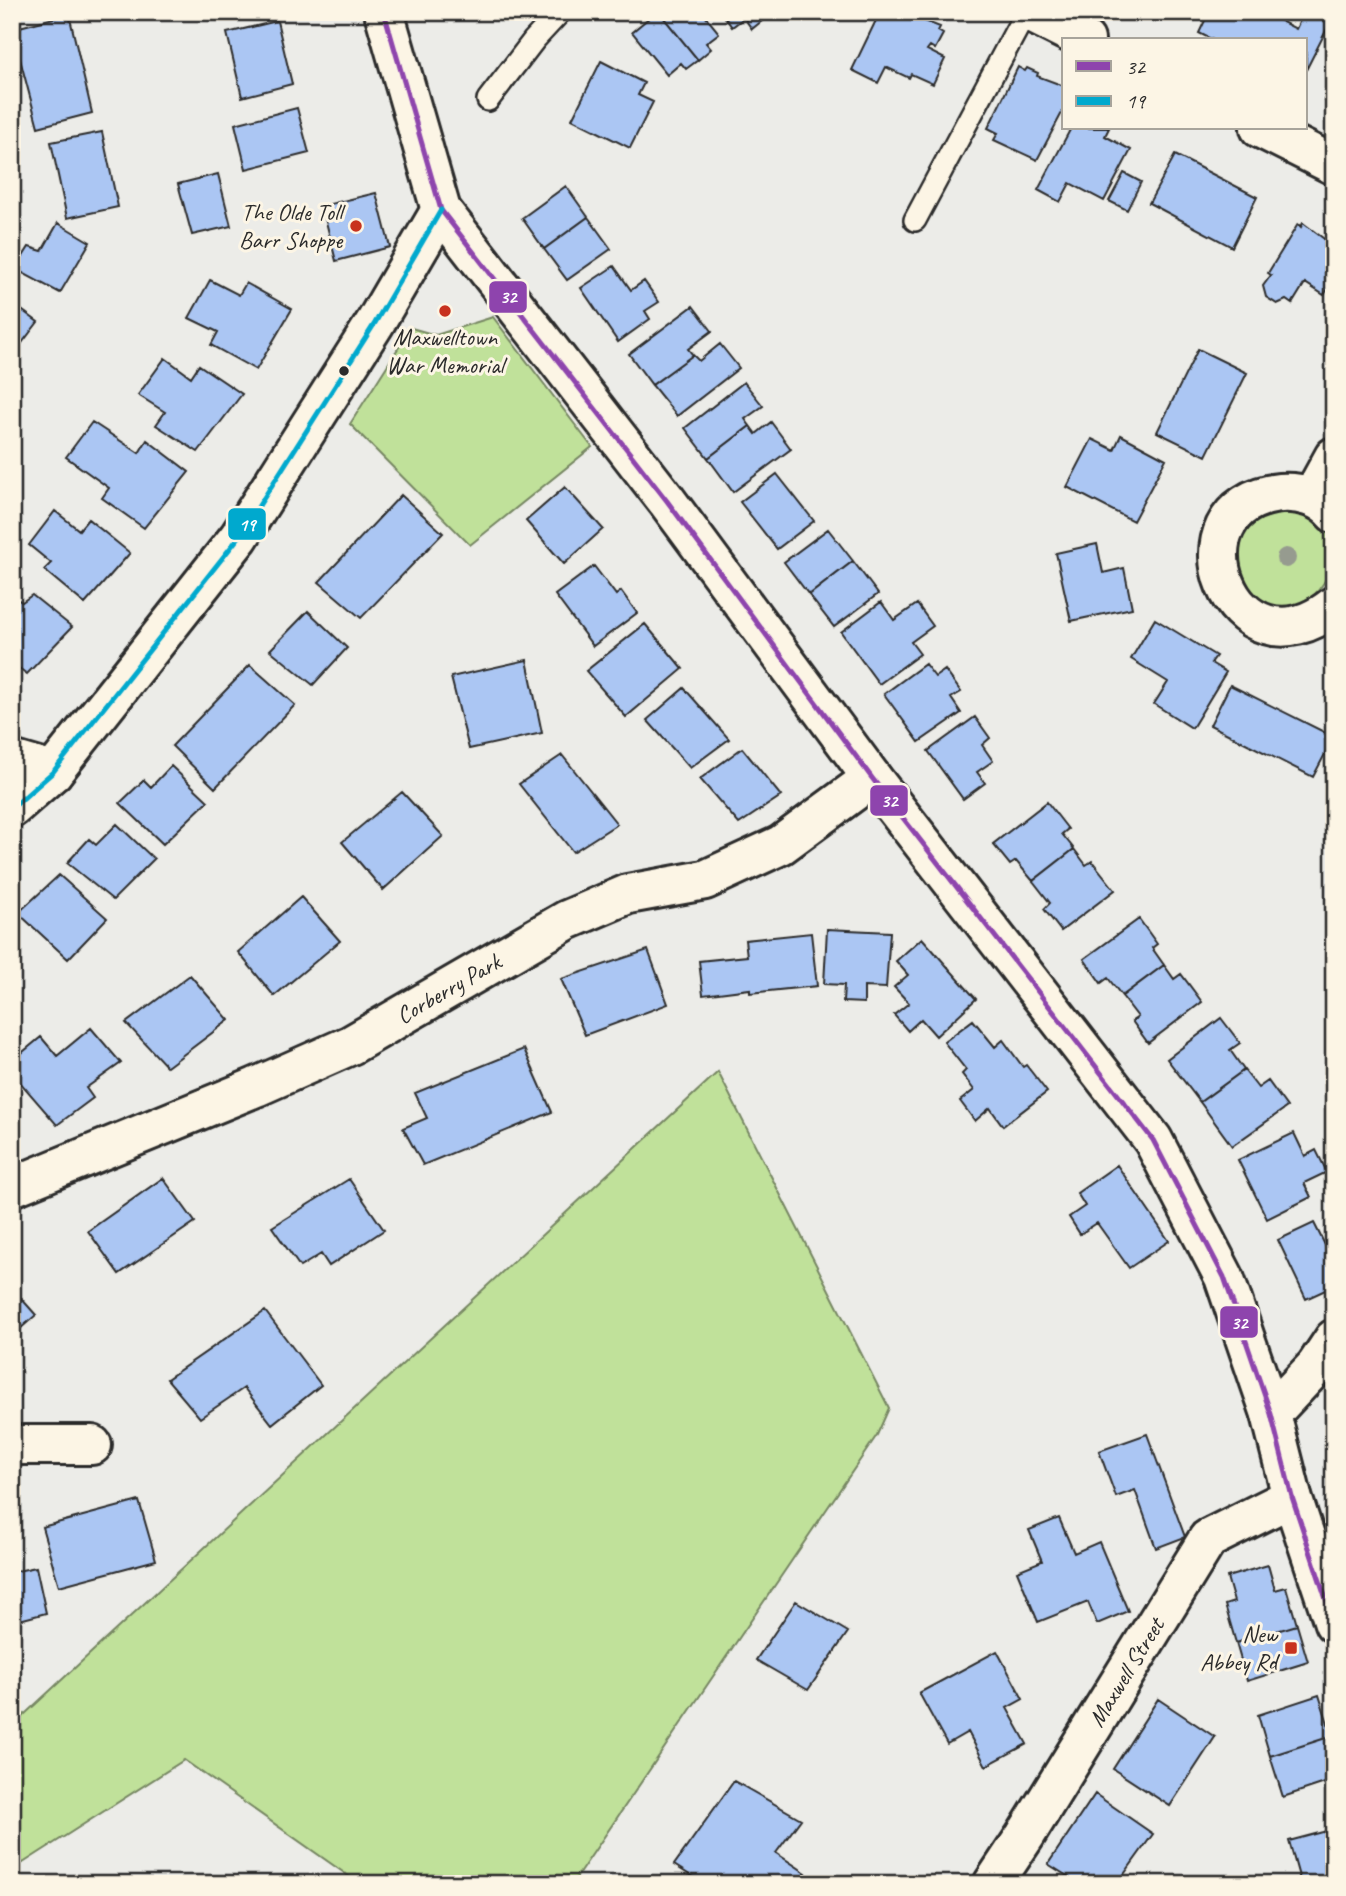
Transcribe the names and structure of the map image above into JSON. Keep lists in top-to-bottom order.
{
  "streets": {
    "street": ["Corberry Park", "Maxwell Street"]
  },
  "places": {
    "other": ["The Olde Toll Barr Shoppe", "Maxwelltown War Memorial"],
    "transit": ["New Abbey Rd"]
  },
  "lines": ["transit line 32", "transit line 19"],
  "legend": ["32", "19"]
}
